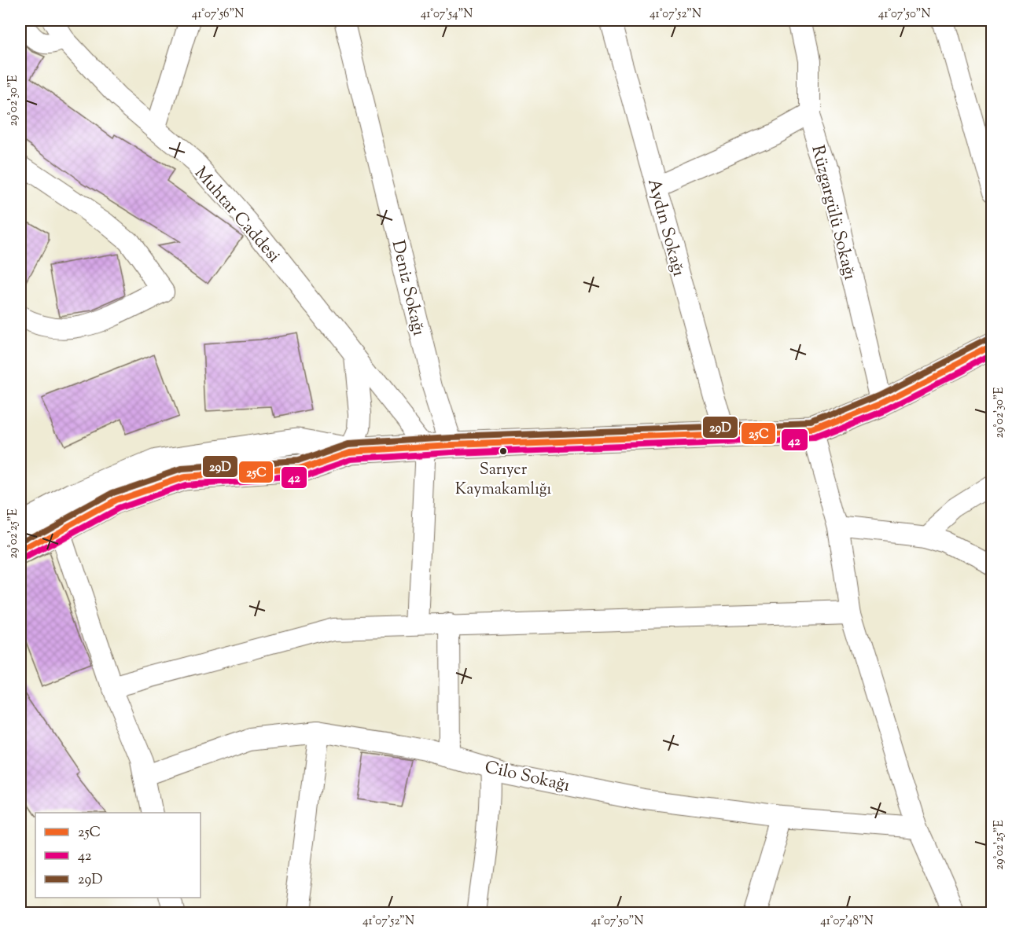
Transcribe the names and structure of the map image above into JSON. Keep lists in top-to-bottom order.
{
  "streets": {
    "street": [
      "Rüzgargülü Sokağı",
      "Muhtar Caddesi",
      "Aydın Sokağı",
      "Deniz Sokağı",
      "Cilo Sokağı"
    ]
  },
  "places": ["Sarıyer Kaymakamlığı"],
  "lines": ["transit line 29D", "transit line 25C", "transit line 42"],
  "legend": ["25C", "42", "29D"],
  "coordinates": [
    "41°07'56\"N",
    "41°07'54\"N",
    "41°07'52\"N",
    "41°07'50\"N",
    "29°02'30\"E",
    "29°02'25\"E",
    "41°07'48\"N"
  ]
}
